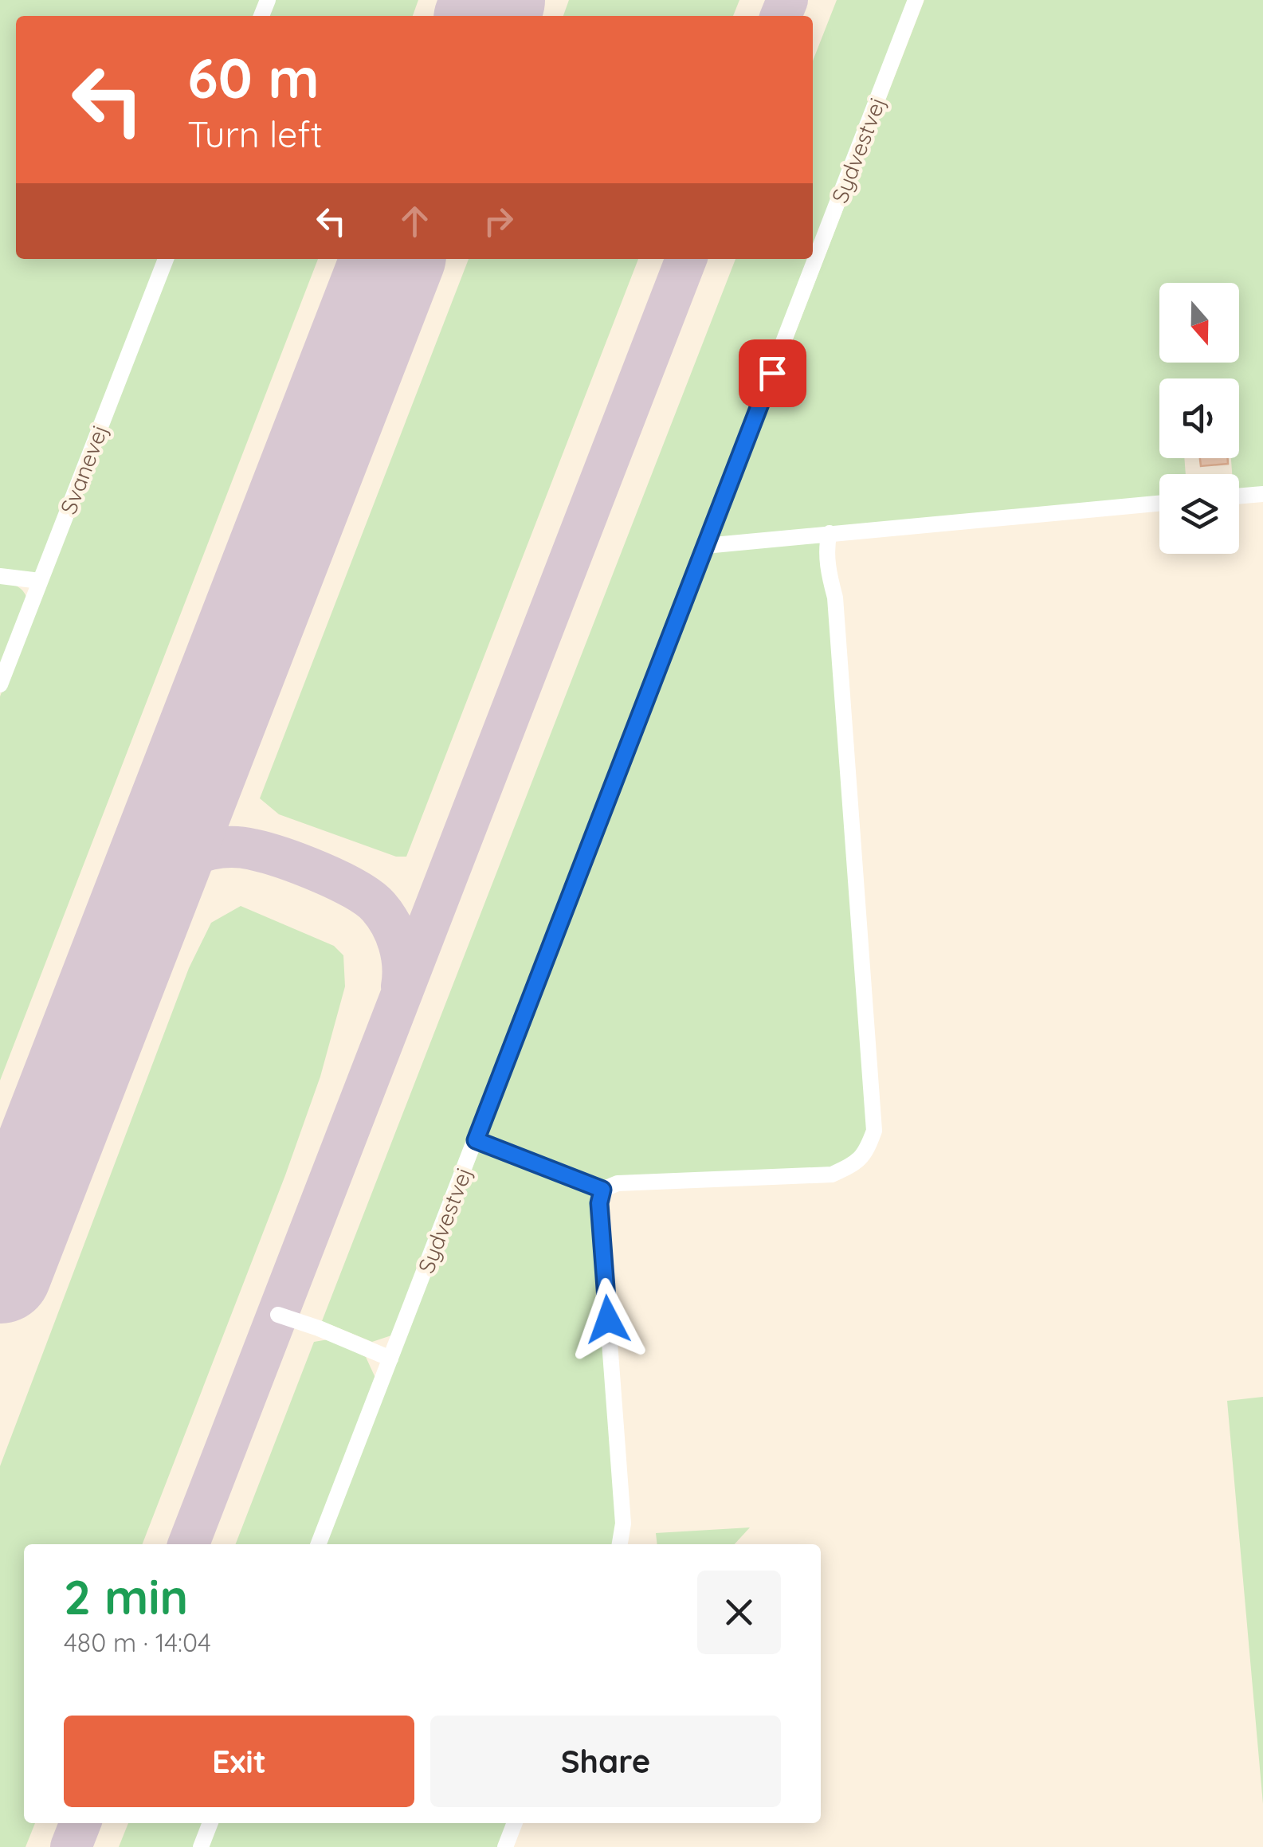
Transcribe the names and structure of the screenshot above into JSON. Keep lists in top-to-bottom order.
{
  "streets": {
    "lane": ["Sydvestvej", "Svanevej"]
  },
  "north": "bottom",
  "page": {
    "turn": ["60 m", "Turn left"],
    "heading": ["2 min", "480 m · 14:04"],
    "buttons": ["Exit", "Share"]
  }
}
